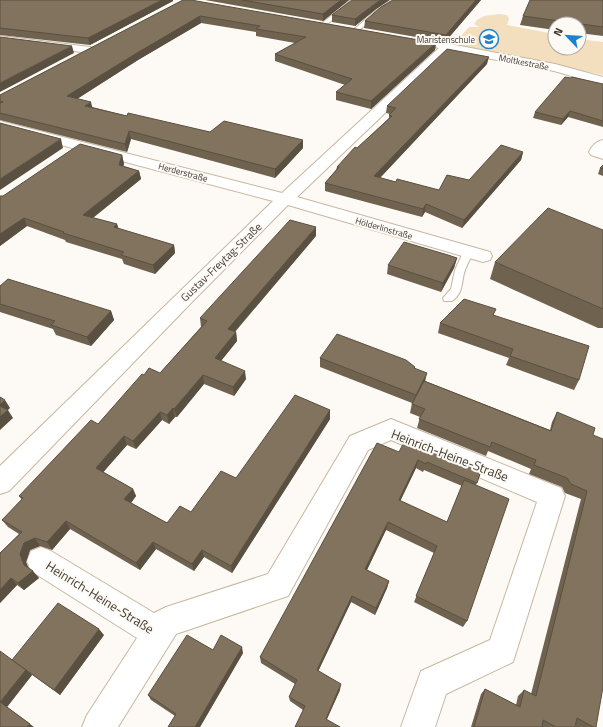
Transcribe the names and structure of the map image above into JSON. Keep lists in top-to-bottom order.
{
  "streets": {
    "street": [
      "Moltkestraße",
      "Herderstraße",
      "Hölderlinstraße",
      "Gustav-Freytag-Straße",
      "Heinrich-Heine-Straße"
    ]
  },
  "crossings": [
    ["Moltkestraße", "Gustav-Freytag-Straße"],
    ["Herderstraße", "Hölderlinstraße"],
    ["Herderstraße", "Gustav-Freytag-Straße"],
    ["Hölderlinstraße", "Gustav-Freytag-Straße"]
  ],
  "places": {
    "school or university": ["Maristenschule"]
  },
  "north": "top left"
}
